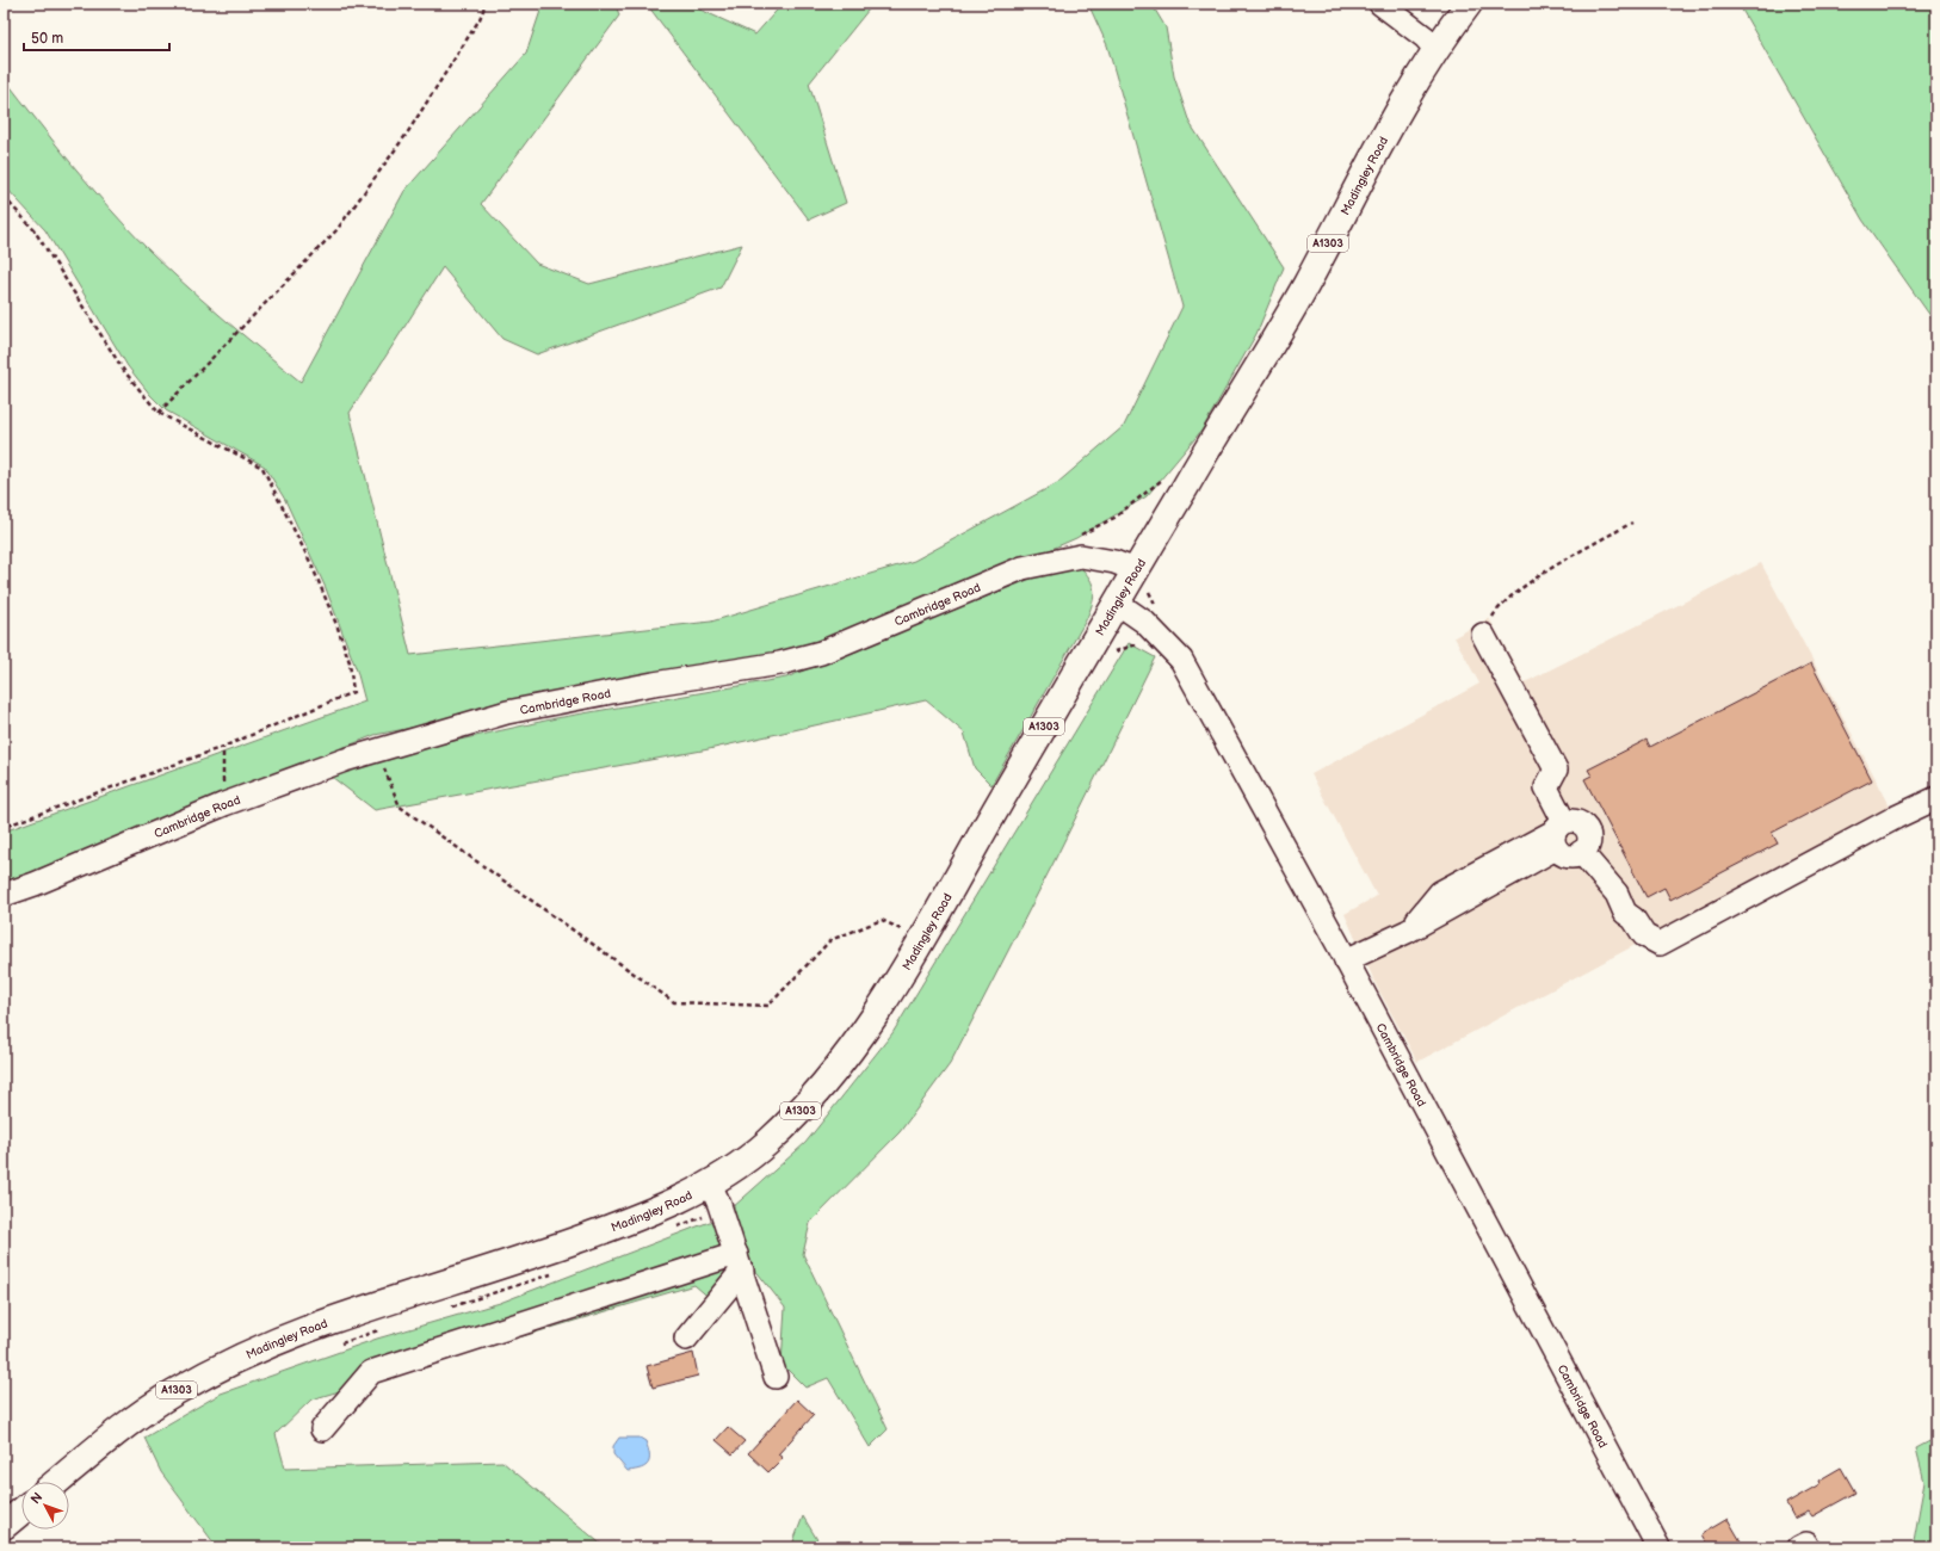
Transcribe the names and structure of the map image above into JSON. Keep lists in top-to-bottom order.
{
  "streets": {
    "highway": ["Madingley Road", "A1303"],
    "street": ["Cambridge Road"]
  },
  "crossings": [
    ["Madingley Road", "Cambridge Road"]
  ],
  "scale_bar": "50 m",
  "north": "top left"
}
